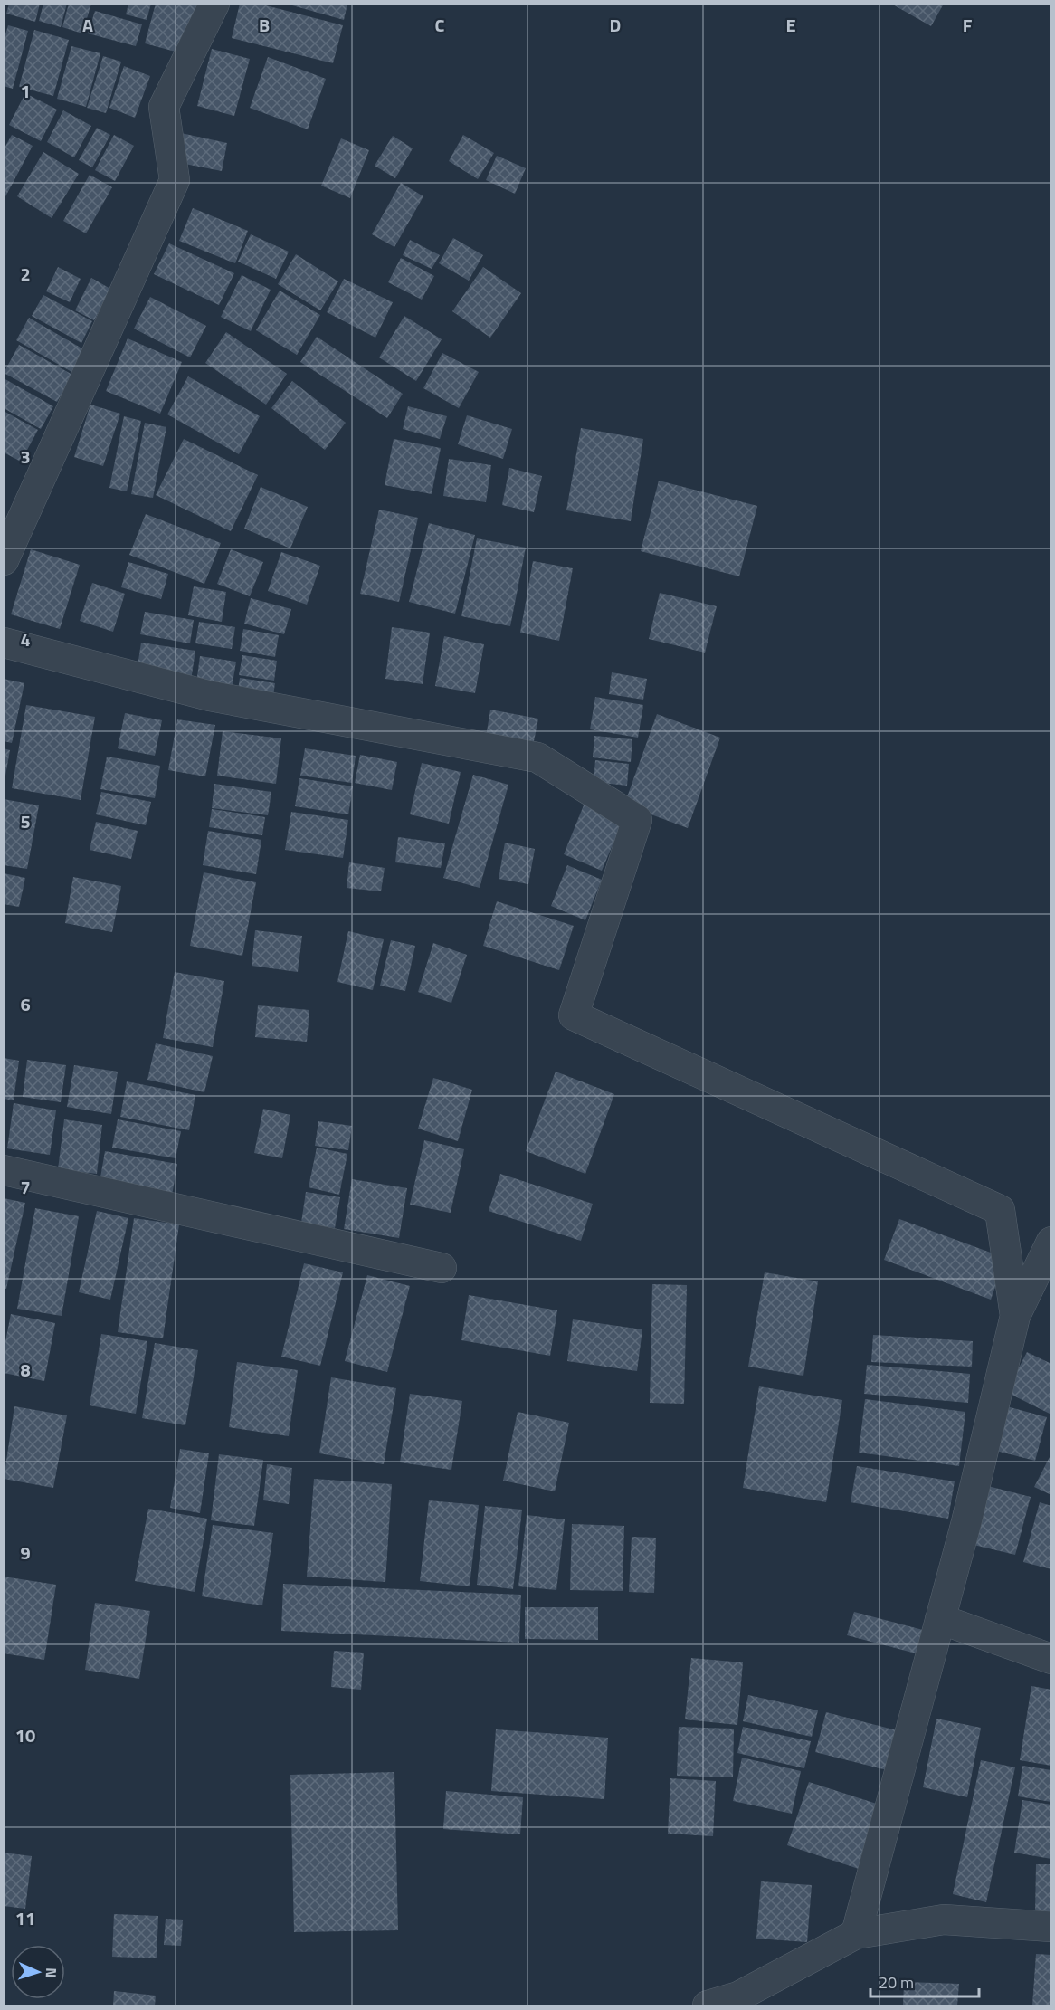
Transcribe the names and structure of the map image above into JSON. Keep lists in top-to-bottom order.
{
  "scale_bar": "20 m",
  "north": "right",
  "grid": {
    "columns": [
      "A",
      "B",
      "C",
      "D",
      "E",
      "F"
    ],
    "rows": [
      "1",
      "2",
      "3",
      "4",
      "5",
      "6",
      "7",
      "8",
      "9",
      "10",
      "11"
    ]
  }
}
